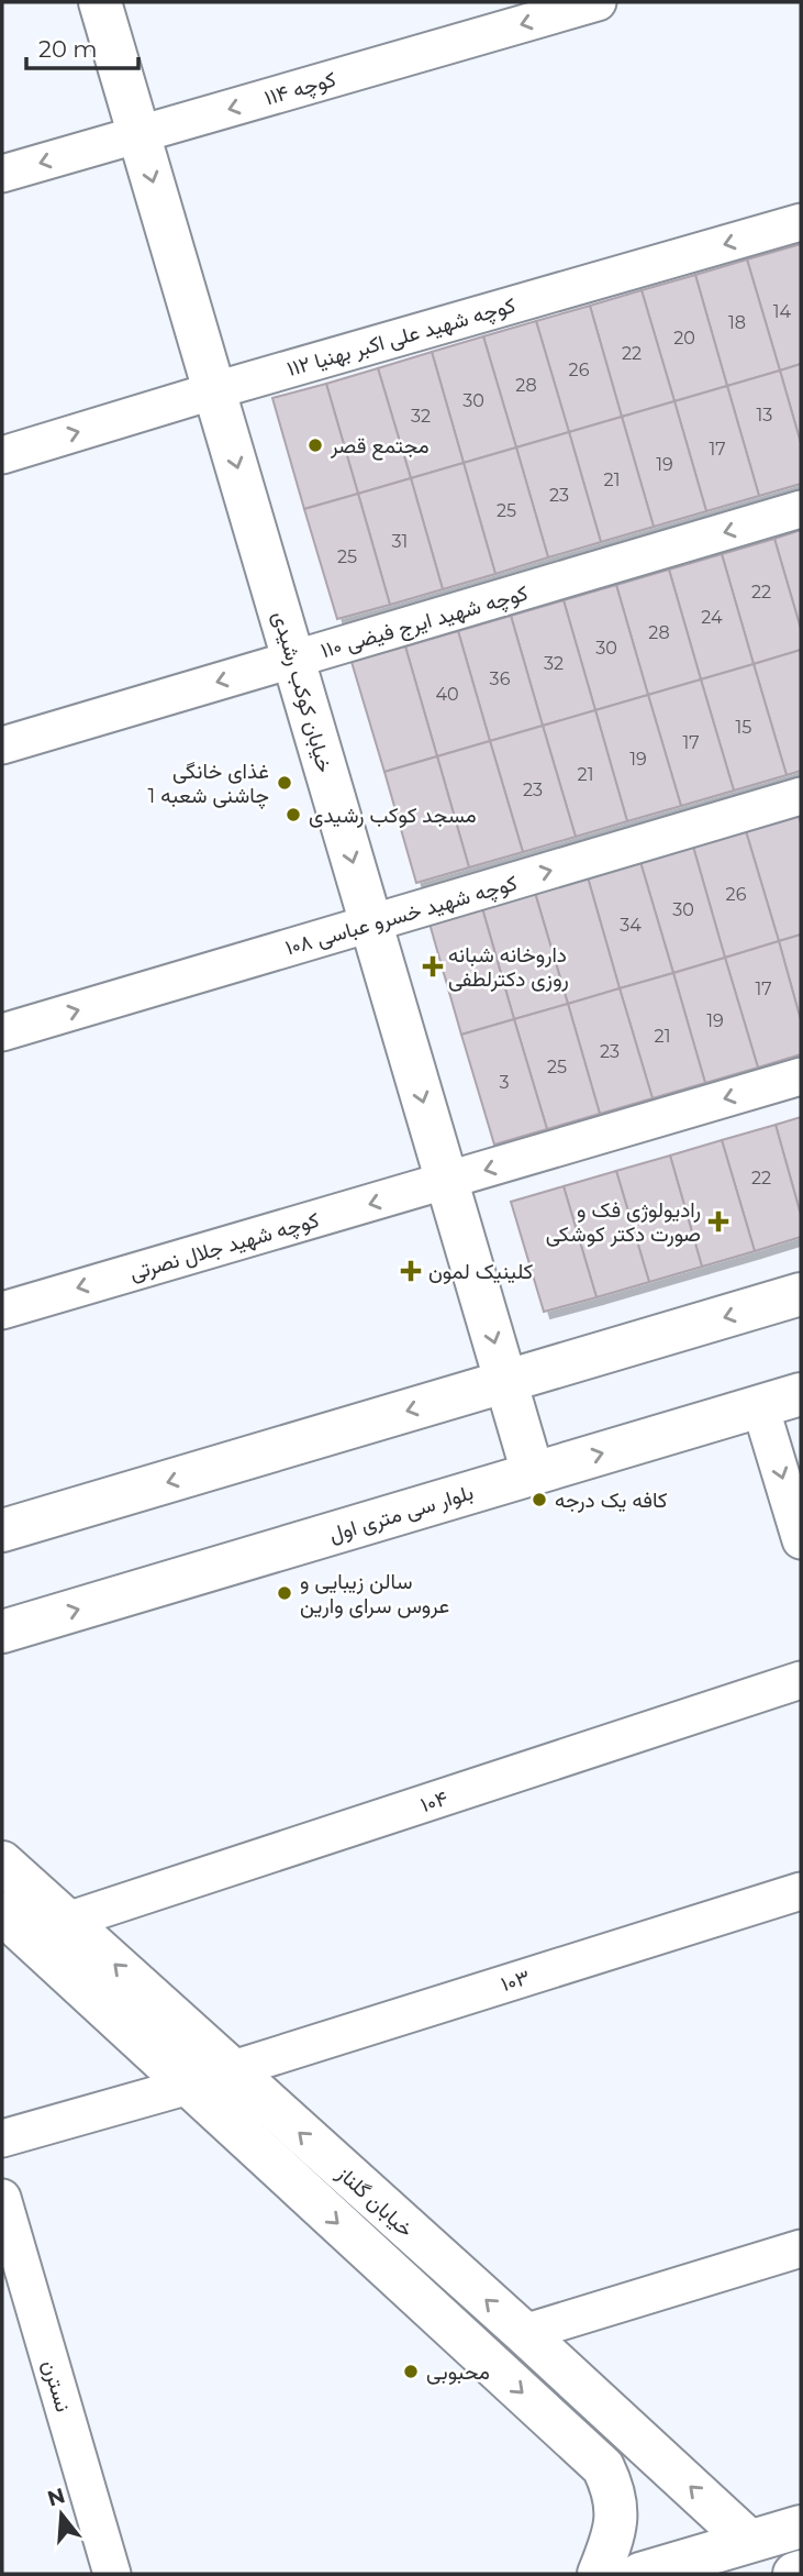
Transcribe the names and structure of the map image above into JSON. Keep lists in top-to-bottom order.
{
  "streets": {
    "street": [
      "کوچه ۱۱۴",
      "کوچه شهید علی اکبر بهنیا ۱۱۲",
      "کوچه شهید ایرج فیضی ۱۱۰",
      "خیابان کوکب رشیدی",
      "کوچه شهید خسرو عباسی ۱۰۸",
      "کوچه شهید جلال نصرتی",
      "بلوار سی متری اول",
      "۱۰۴",
      "۱۰۳",
      "خیابان گلناز",
      "نسترن"
    ]
  },
  "crossings": [
    ["کوچه ۱۱۴", "خیابان کوکب رشیدی"],
    ["کوچه شهید علی اکبر بهنیا ۱۱۲", "خیابان کوکب رشیدی"],
    ["کوچه شهید ایرج فیضی ۱۱۰", "خیابان کوکب رشیدی"],
    ["خیابان کوکب رشیدی", "کوچه شهید خسرو عباسی ۱۰۸"],
    ["خیابان کوکب رشیدی", "کوچه شهید جلال نصرتی"],
    ["خیابان کوکب رشیدی", "بلوار سی متری اول"],
    ["۱۰۴", "خیابان گلناز"],
    ["۱۰۳", "خیابان گلناز"]
  ],
  "one_way": [
    "کوچه ۱۱۴",
    "کوچه شهید ایرج فیضی ۱۱۰",
    "خیابان کوکب رشیدی",
    "کوچه شهید خسرو عباسی ۱۰۸"
  ],
  "places": {
    "other": [
      "مجتمع قصر",
      "غذای خانگی چاشنی شعبه 1",
      "مسجد کوکب رشیدی",
      "کافه یک درجه",
      "سالن زیبایی‌ و عروس سرای وارین",
      "محبوبی"
    ],
    "health": ["داروخانه شبانه روزی دکترلطفی", "رادیولوژی فک و صورت دکتر کوشکی", "کلینیک لمون"]
  },
  "house_numbers": [
    "14",
    "18",
    "20",
    "22",
    "26",
    "28",
    "30",
    "13",
    "32",
    "17",
    "19",
    "21",
    "23",
    "25",
    "31",
    "25",
    "22",
    "24",
    "28",
    "30",
    "32",
    "36",
    "40",
    "15",
    "17",
    "19",
    "21",
    "23",
    "26",
    "30",
    "34",
    "17",
    "19",
    "21",
    "23",
    "25",
    "3",
    "22"
  ],
  "scale_bar": "20 m",
  "north": "top"
}
